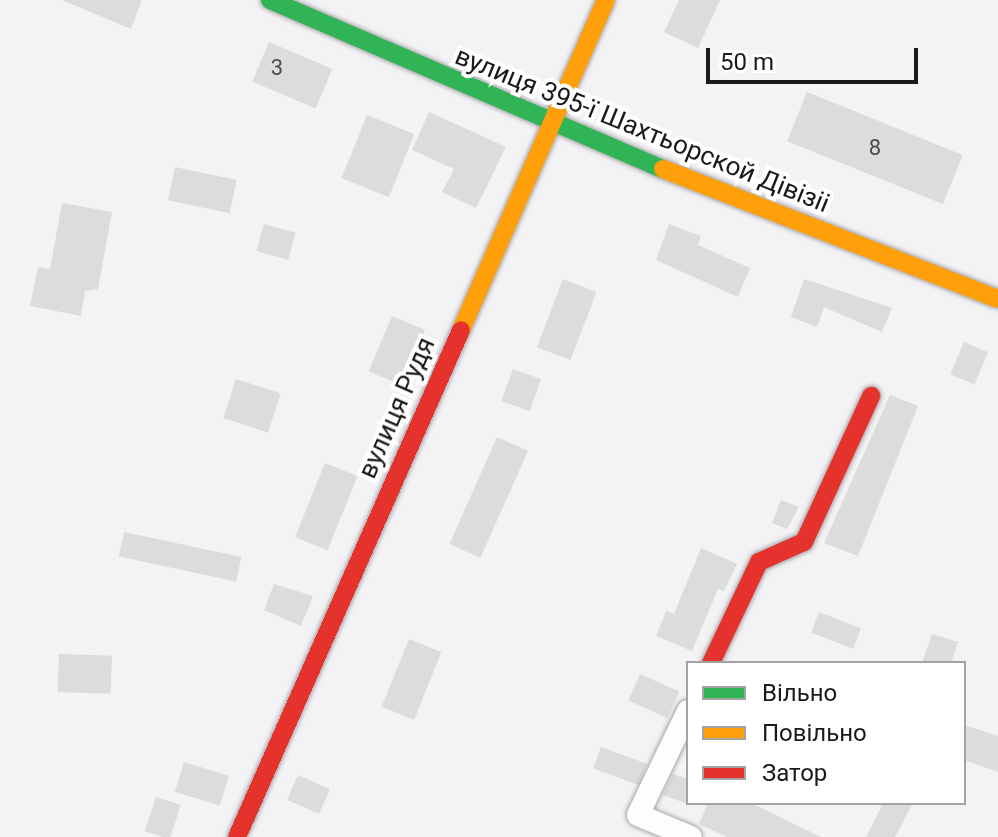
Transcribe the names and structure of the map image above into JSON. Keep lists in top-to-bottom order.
{
  "streets": {
    "street": ["вулиця 395-ї Шахтьорской Дівізіі", "вулиця Рудя"]
  },
  "crossings": [
    ["вулиця 395-ї Шахтьорской Дівізіі", "вулиця Рудя"]
  ],
  "house_numbers": ["3", "8"],
  "legend": ["Вільно", "Повільно", "Затор"],
  "scale_bar": "50 m"
}
